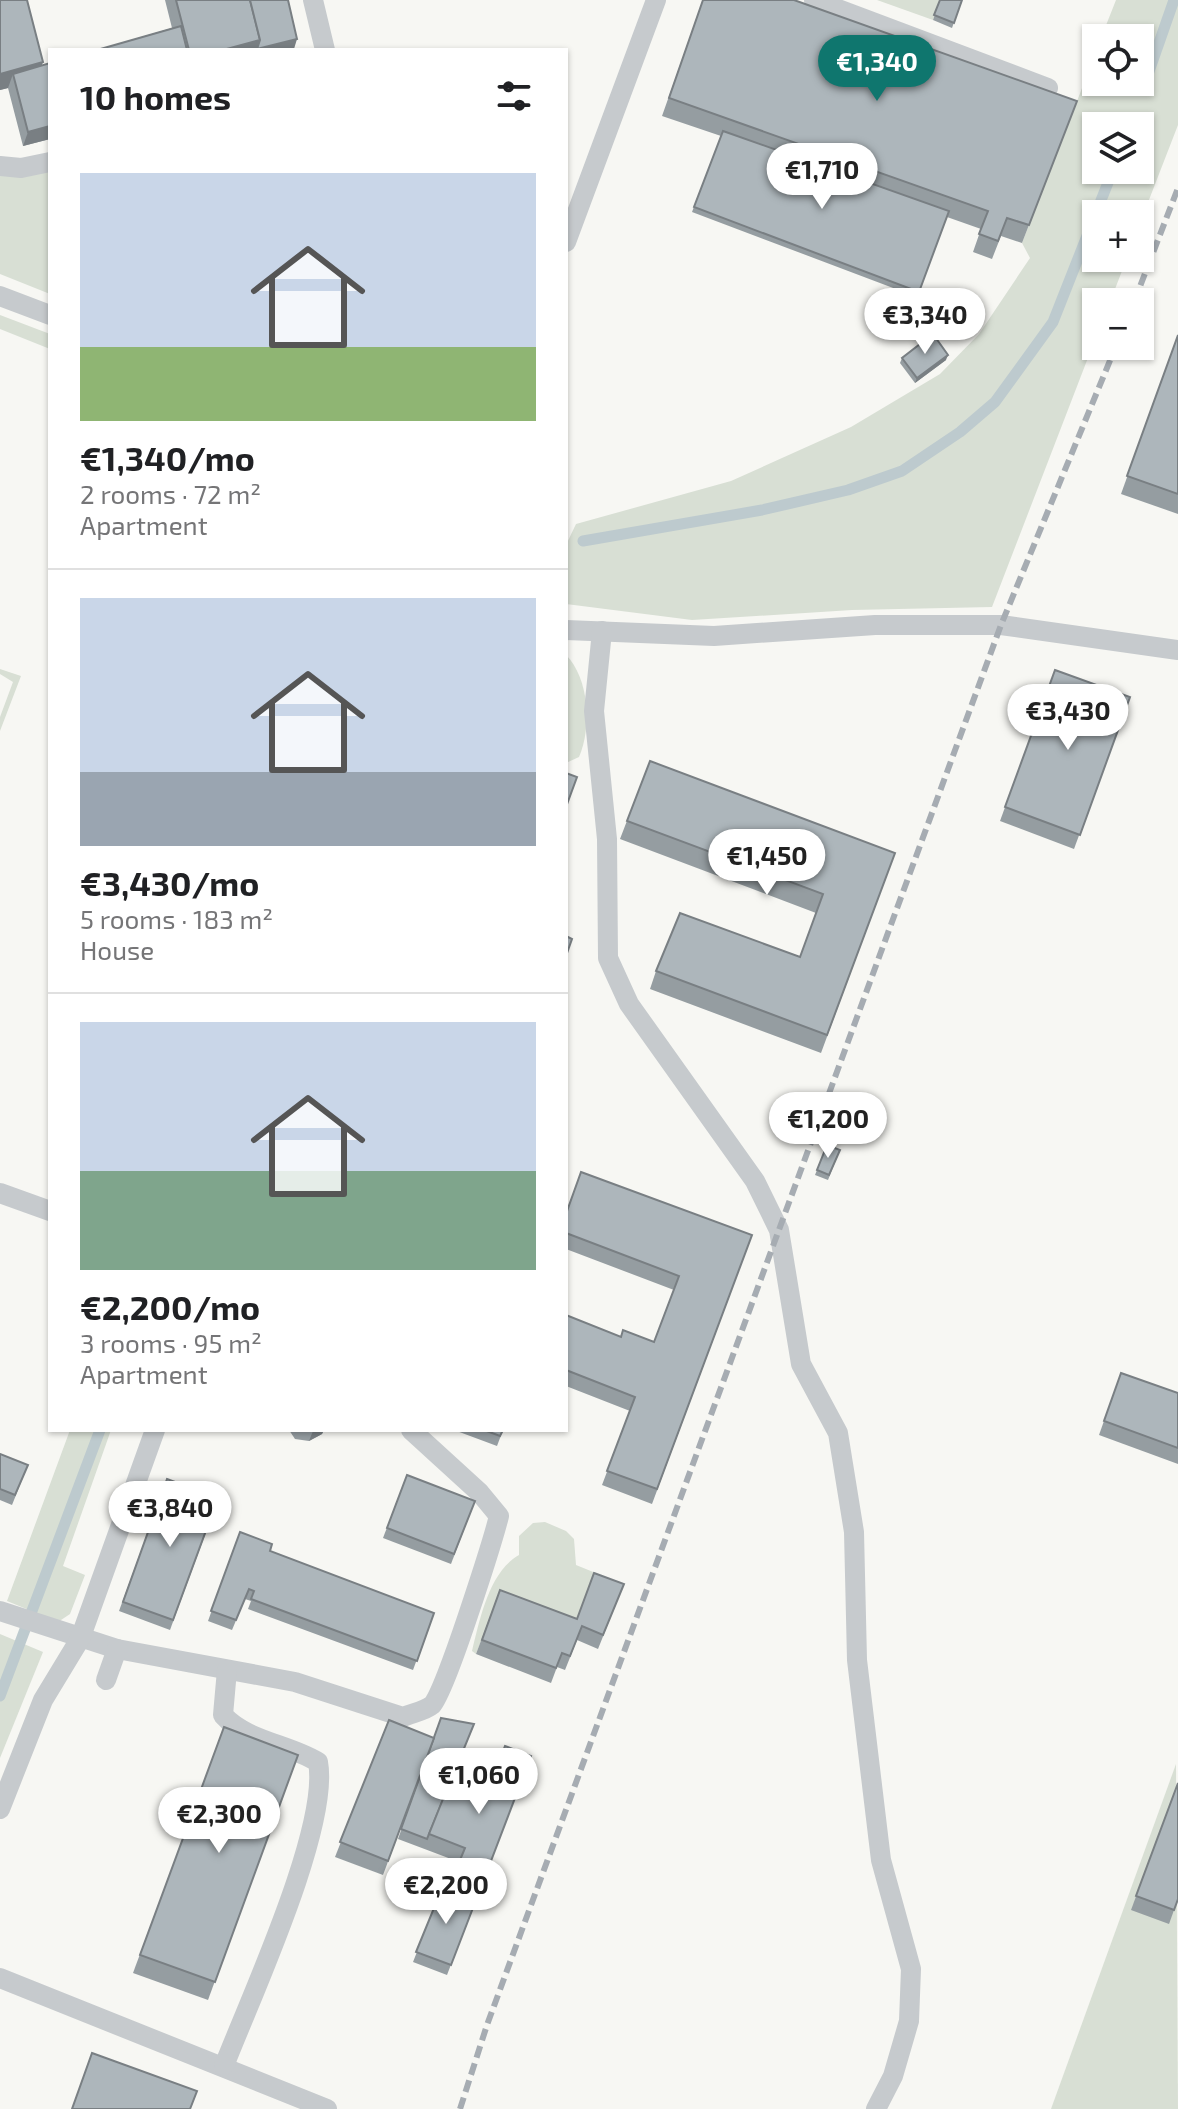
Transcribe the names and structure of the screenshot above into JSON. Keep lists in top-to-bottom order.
{
  "page": {
    "map_buttons": ["+", "−"],
    "price": [
      "€1,340",
      "€1,710",
      "€3,340",
      "€3,430",
      "€1,450",
      "€1,200",
      "€3,840",
      "€1,060",
      "€2,300",
      "€2,200"
    ],
    "heading": "10 homes",
    "list": [
      {
        "name": "€1,340/mo",
        "note": "2 rooms · 72 m² · Apartment"
      },
      {
        "name": "€3,430/mo",
        "note": "5 rooms · 183 m² · House"
      },
      {
        "name": "€2,200/mo",
        "note": "3 rooms · 95 m² · Apartment"
      }
    ]
  }
}
